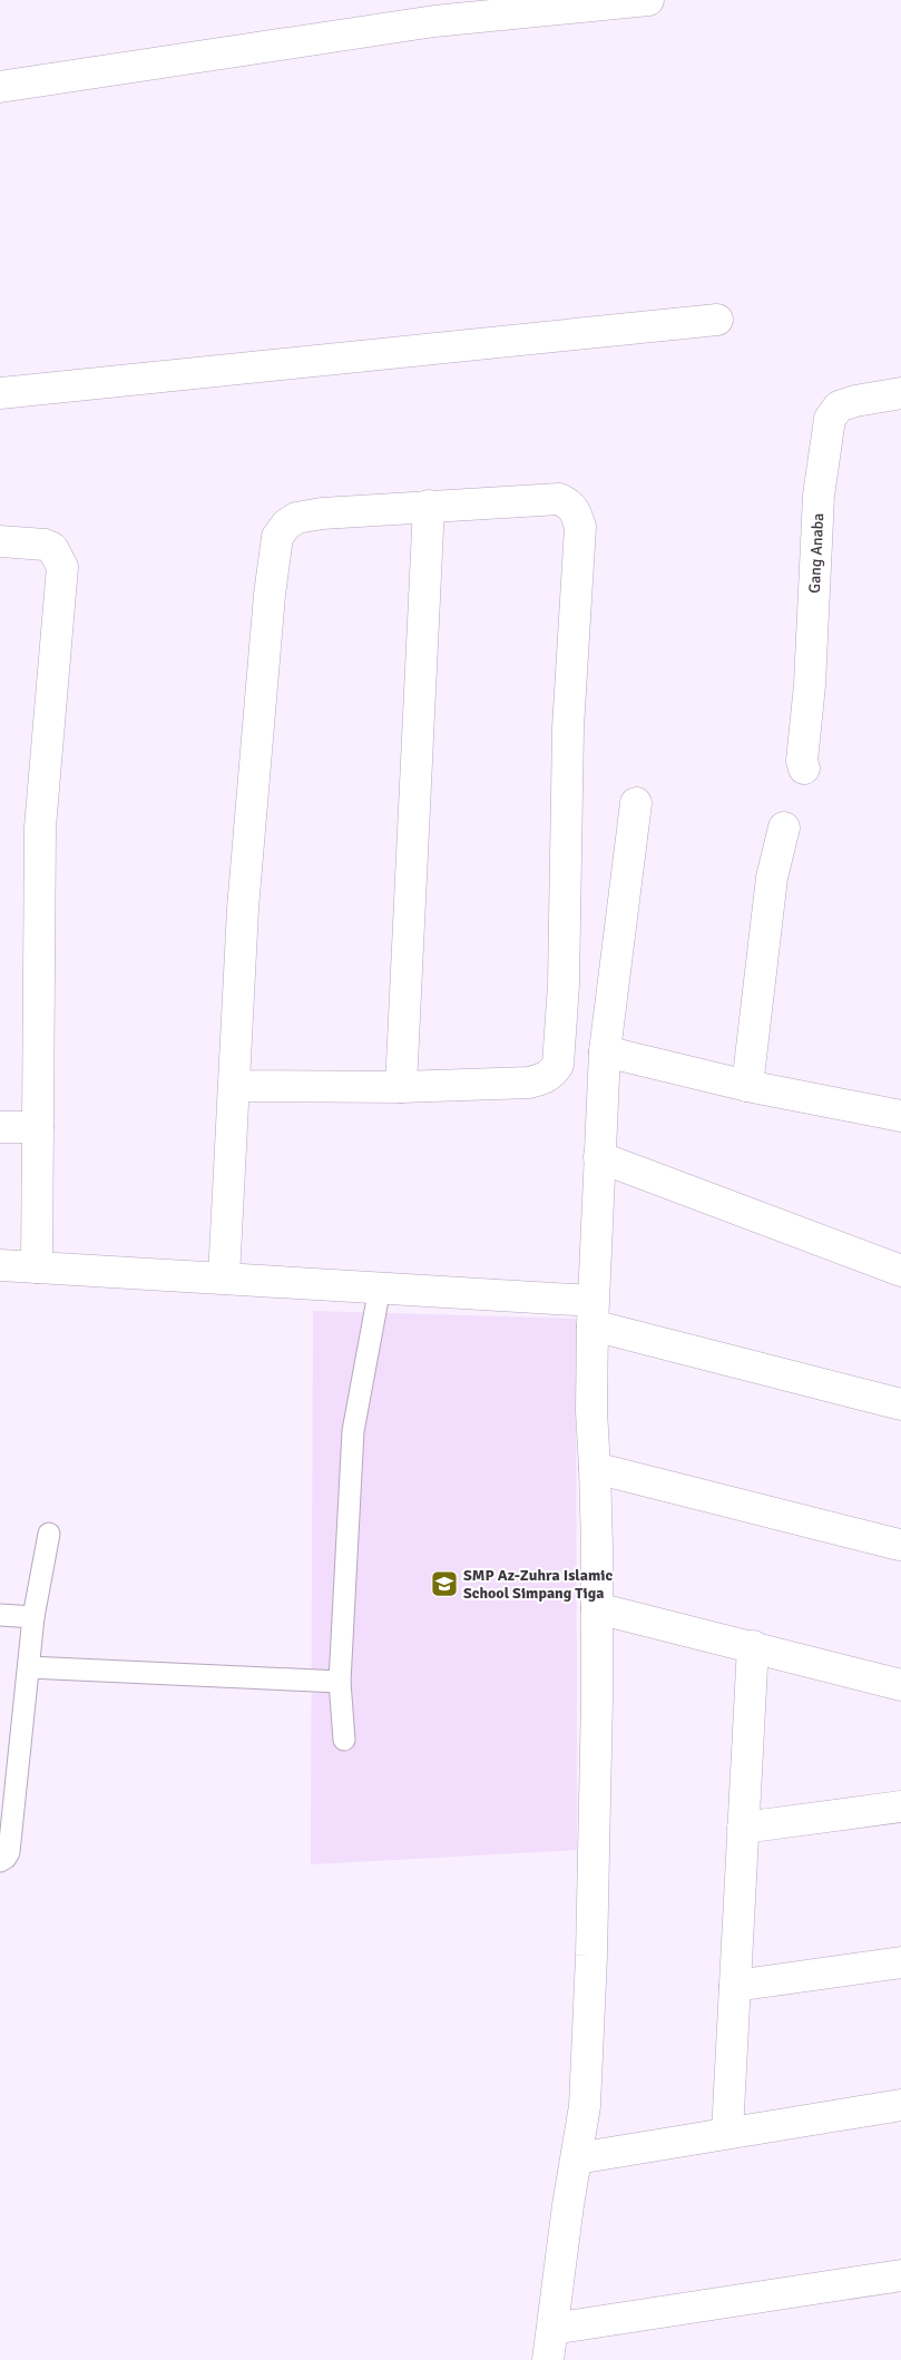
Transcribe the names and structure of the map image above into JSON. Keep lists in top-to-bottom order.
{
  "streets": {
    "street": ["Gang Anaba"]
  },
  "places": {
    "school or university": ["SMP Az-Zuhra Islamic School Simpang Tiga"]
  }
}
